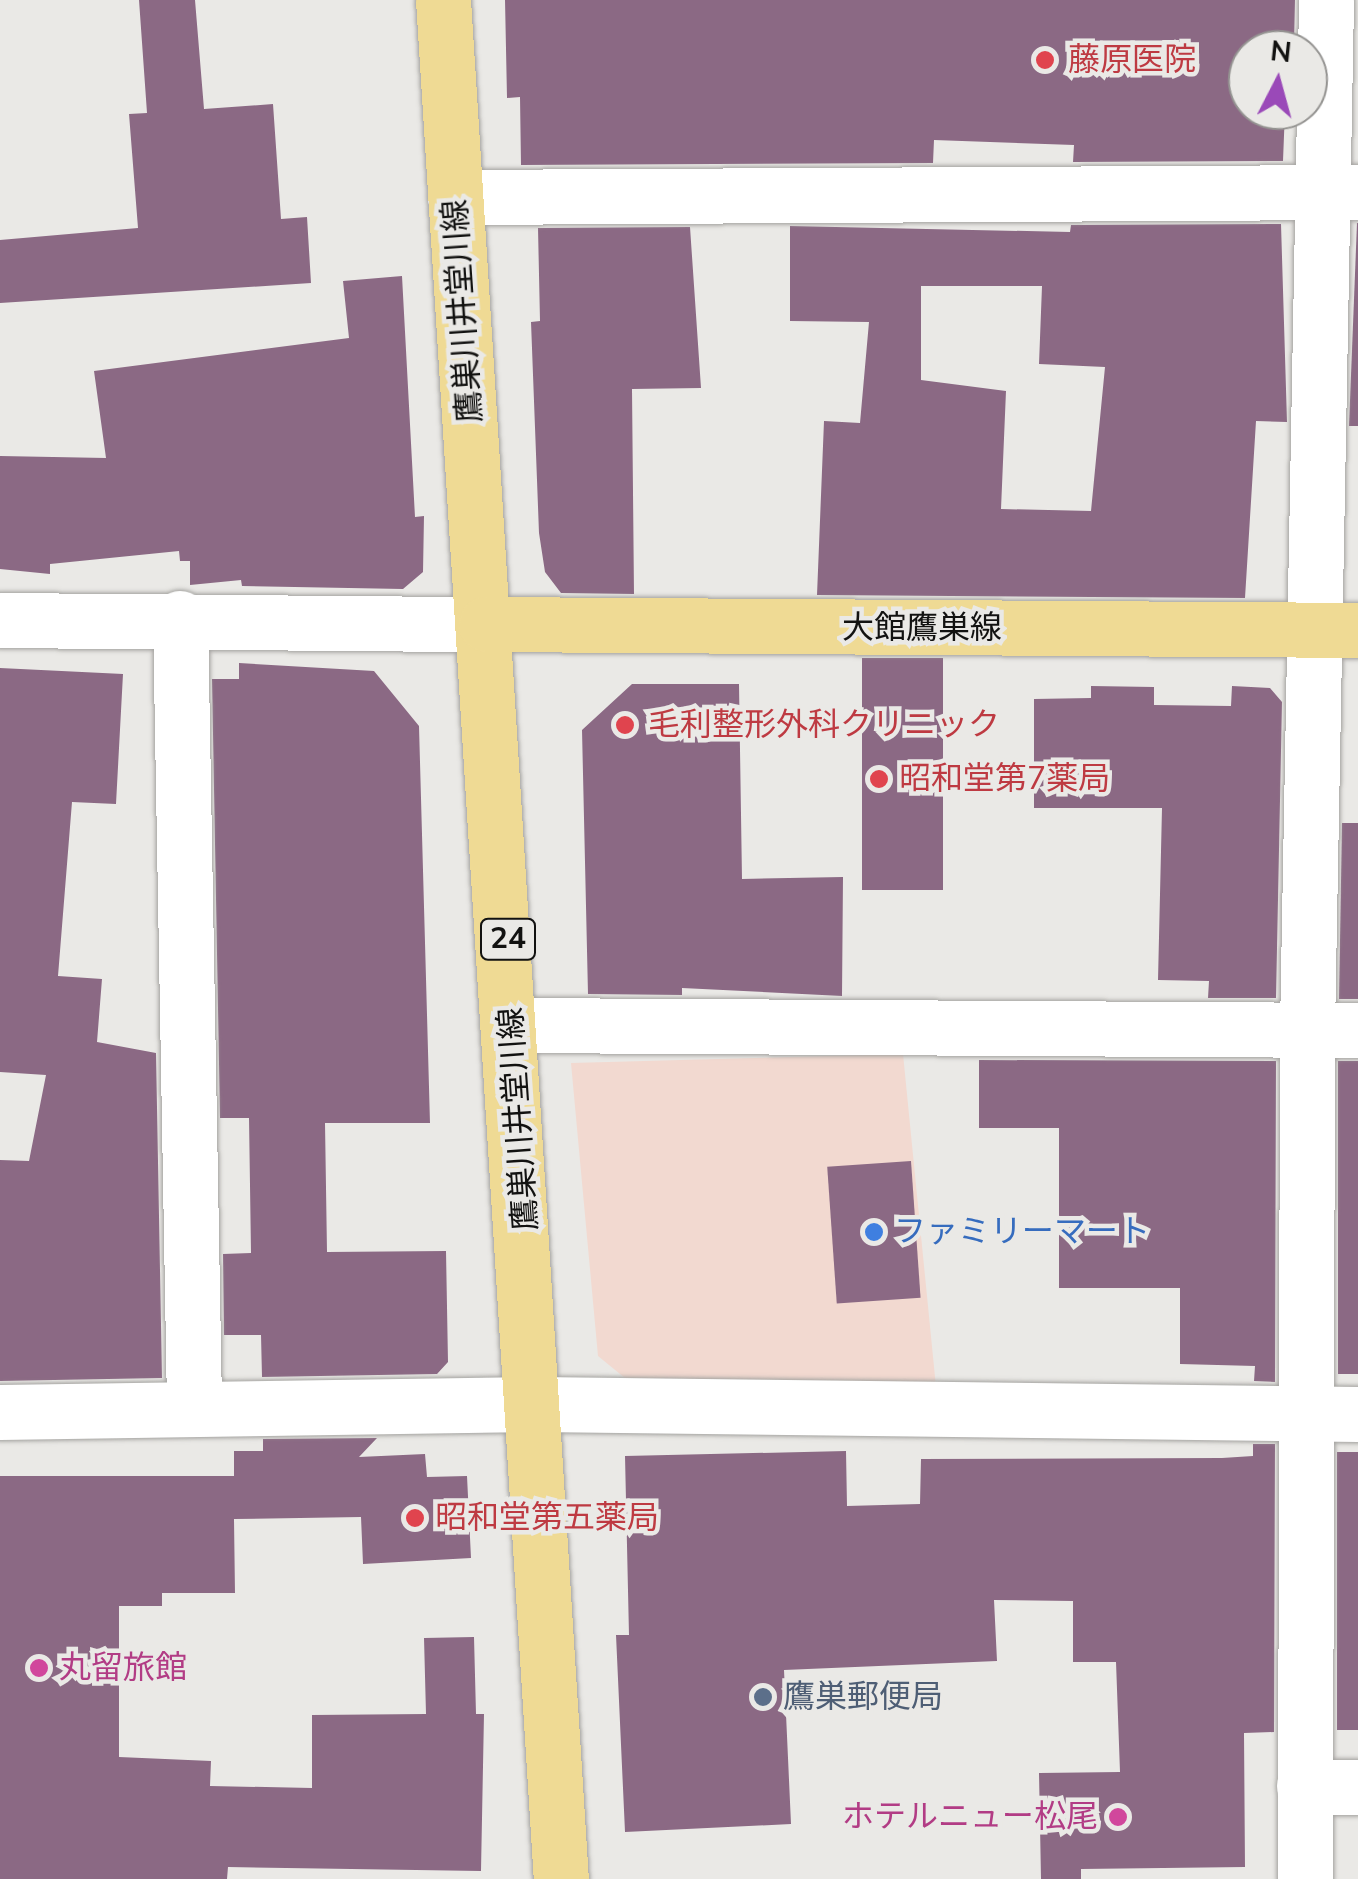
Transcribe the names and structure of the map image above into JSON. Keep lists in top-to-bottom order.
{
  "streets": {
    "main road": ["鷹巣川井堂川線", "大館鷹巣線", "24"]
  },
  "crossings": [
    ["鷹巣川井堂川線", "大館鷹巣線"]
  ],
  "places": [
    "藤原医院",
    "毛利整形外科クリニック",
    "昭和堂第7薬局",
    "ファミリーマート",
    "昭和堂第五薬局",
    "丸留旅館",
    "鷹巣郵便局",
    "ホテルニュー松尾"
  ],
  "north": "top"
}
